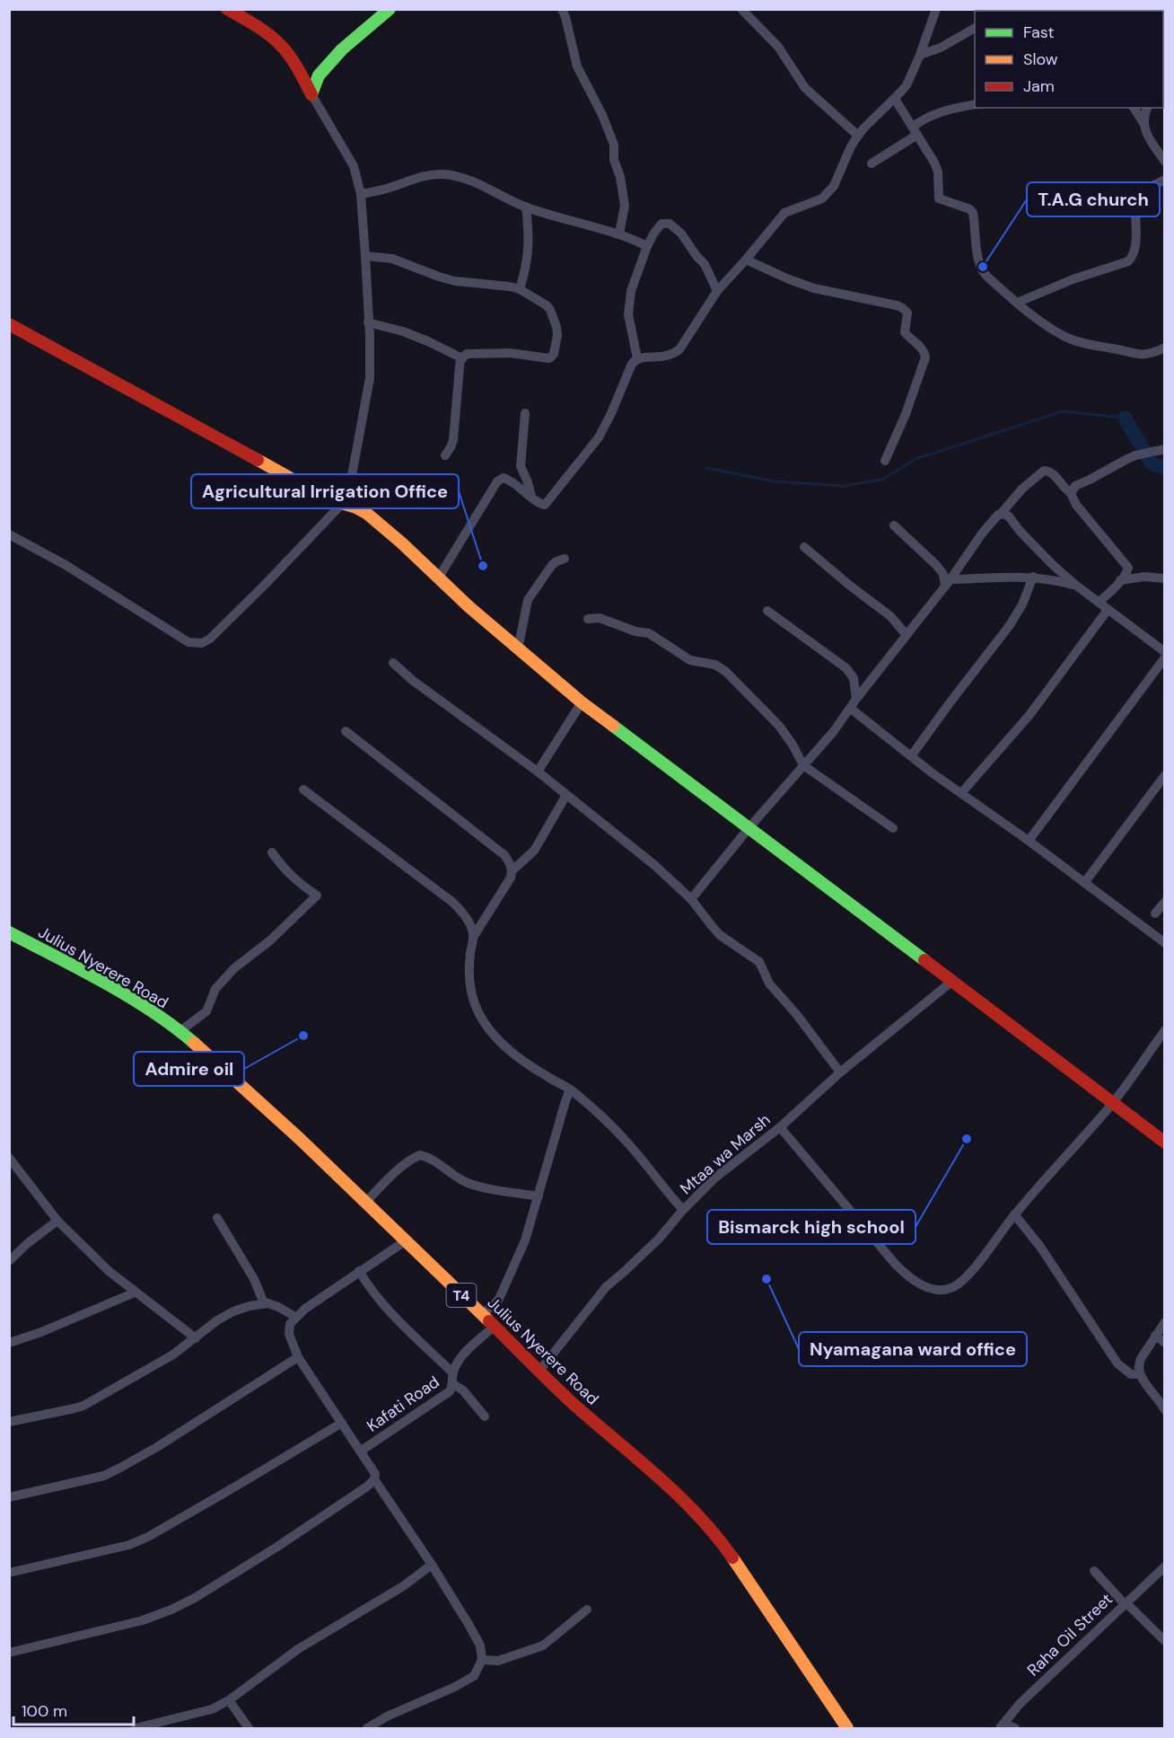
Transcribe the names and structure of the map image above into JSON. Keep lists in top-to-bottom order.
{
  "streets": {
    "main road": ["Julius Nyerere Road", "T4"],
    "street": ["Mtaa wa Marsh", "Kafati Road", "Raha Oil Street"]
  },
  "crossings": [
    ["Julius Nyerere Road", "Mtaa wa Marsh"],
    ["Julius Nyerere Road", "Kafati Road"]
  ],
  "places": [
    "T.A.G church",
    "Agricultural Irrigation Office",
    "Admire oil",
    "Bismarck high school",
    "Nyamagana ward office"
  ],
  "legend": ["Fast", "Slow", "Jam"],
  "scale_bar": "100 m"
}
